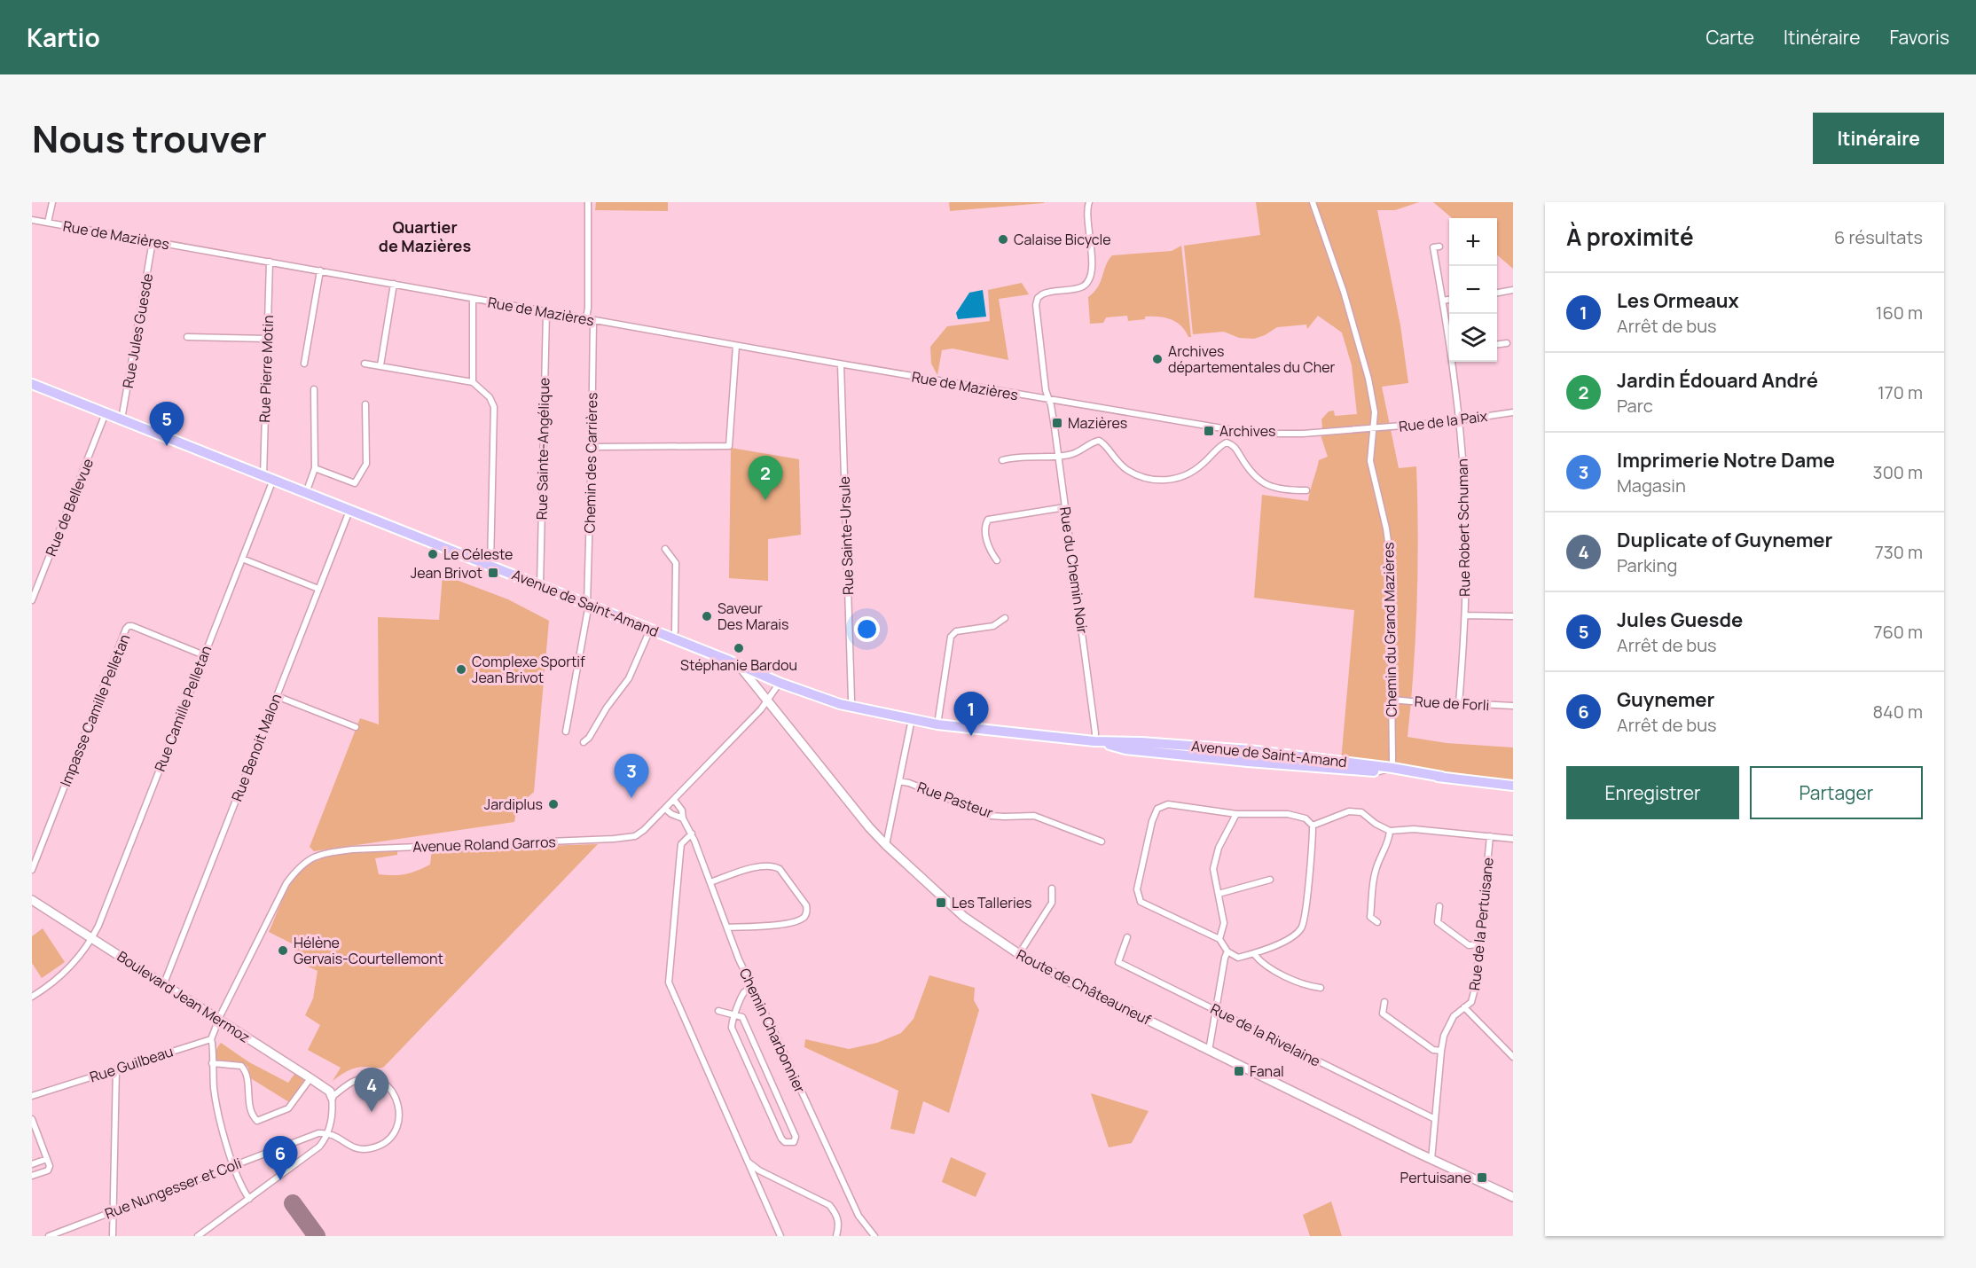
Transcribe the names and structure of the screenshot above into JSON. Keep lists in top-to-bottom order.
{
  "streets": {
    "main road": ["Avenue de Saint-Amand", "Route de Châteauneuf", "Boulevard Jean Mermoz"],
    "street": [
      "Rue de Mazières",
      "Rue Jules Guesde",
      "Rue Pierre Motin",
      "Rue de la Paix",
      "Rue Sainte-Angélique",
      "Chemin des Carrières",
      "Rue de Bellevue",
      "Rue Robert Schuman",
      "Rue Sainte-Ursule",
      "Rue du Chemin Noir",
      "Chemin du Grand Mazières",
      "Rue de Forli",
      "Rue Camille Pelletan",
      "Impasse Camille Pelletan",
      "Rue Benoit Malon",
      "Rue Pasteur",
      "Avenue Roland Garros",
      "Rue de la Pertuisane",
      "Chemin Charbonnier",
      "Rue de la Rivelaine",
      "Rue Guilbeau",
      "Rue Nungesser et Coli"
    ]
  },
  "crossings": [
    ["Rue de Mazières", "Rue Jules Guesde"],
    ["Rue de Mazières", "Rue Pierre Motin"],
    ["Rue de Mazières", "Rue de la Paix"],
    ["Rue de Mazières", "Rue Sainte-Angélique"],
    ["Rue de Mazières", "Chemin des Carrières"],
    ["Rue de Mazières", "Rue Sainte-Ursule"],
    ["Rue de Mazières", "Rue du Chemin Noir"],
    ["Rue Jules Guesde", "Avenue de Saint-Amand"],
    ["Rue Pierre Motin", "Avenue de Saint-Amand"],
    ["Rue de la Paix", "Rue Robert Schuman"],
    ["Rue de la Paix", "Chemin du Grand Mazières"],
    ["Rue Sainte-Angélique", "Avenue de Saint-Amand"],
    ["Chemin des Carrières", "Avenue de Saint-Amand"],
    ["Rue de Bellevue", "Avenue de Saint-Amand"],
    ["Rue Robert Schuman", "Rue de Forli"],
    ["Rue Sainte-Ursule", "Avenue de Saint-Amand"],
    ["Rue du Chemin Noir", "Avenue de Saint-Amand"],
    ["Avenue de Saint-Amand", "Chemin du Grand Mazières"],
    ["Avenue de Saint-Amand", "Rue Camille Pelletan"],
    ["Avenue de Saint-Amand", "Rue Benoit Malon"],
    ["Avenue de Saint-Amand", "Avenue Roland Garros"],
    ["Avenue de Saint-Amand", "Route de Châteauneuf"],
    ["Chemin du Grand Mazières", "Rue de Forli"],
    ["Rue Camille Pelletan", "Impasse Camille Pelletan"],
    ["Rue Camille Pelletan", "Boulevard Jean Mermoz"],
    ["Rue Benoit Malon", "Boulevard Jean Mermoz"],
    ["Avenue Roland Garros", "Route de Châteauneuf"],
    ["Avenue Roland Garros", "Boulevard Jean Mermoz"],
    ["Avenue Roland Garros", "Chemin Charbonnier"],
    ["Rue de la Pertuisane", "Route de Châteauneuf"],
    ["Rue de la Pertuisane", "Rue de la Rivelaine"],
    ["Boulevard Jean Mermoz", "Rue Nungesser et Coli"]
  ],
  "districts": ["Quartier de Mazières"],
  "places": {
    "other": [
      "Calaise Bicycle",
      "Archives départementales du Cher",
      "Le Céleste",
      "Saveur Des Marais",
      "Stéphanie Bardou",
      "Complexe Sportif Jean Brivot",
      "Jardiplus",
      "Hélène Gervais-Courtellemont"
    ],
    "transit": [
      "Mazières",
      "Archives",
      "Jean Brivot",
      "Les Talleries",
      "Fanal",
      "Pertuisane"
    ]
  },
  "page": {
    "header": "Kartio",
    "nav": ["Carte", "Itinéraire", "Favoris"],
    "title": "Nous trouver",
    "buttons": [
      "Itinéraire",
      ["Enregistrer", "Partager"]
    ],
    "heading": ["À proximité", "6 résultats"],
    "map_buttons": ["+", "−"],
    "list": [
      {
        "mark": "1",
        "name": "Les Ormeaux",
        "note": "Arrêt de bus",
        "value": "160 m"
      },
      {
        "mark": "2",
        "name": "Jardin Édouard André",
        "note": "Parc",
        "value": "170 m"
      },
      {
        "mark": "3",
        "name": "Imprimerie Notre Dame",
        "note": "Magasin",
        "value": "300 m"
      },
      {
        "mark": "4",
        "name": "Duplicate of Guynemer",
        "note": "Parking",
        "value": "730 m"
      },
      {
        "mark": "5",
        "name": "Jules Guesde",
        "note": "Arrêt de bus",
        "value": "760 m"
      },
      {
        "mark": "6",
        "name": "Guynemer",
        "note": "Arrêt de bus",
        "value": "840 m"
      }
    ],
    "pins": [
      "5",
      "2",
      "1",
      "3",
      "4",
      "6"
    ]
  }
}
